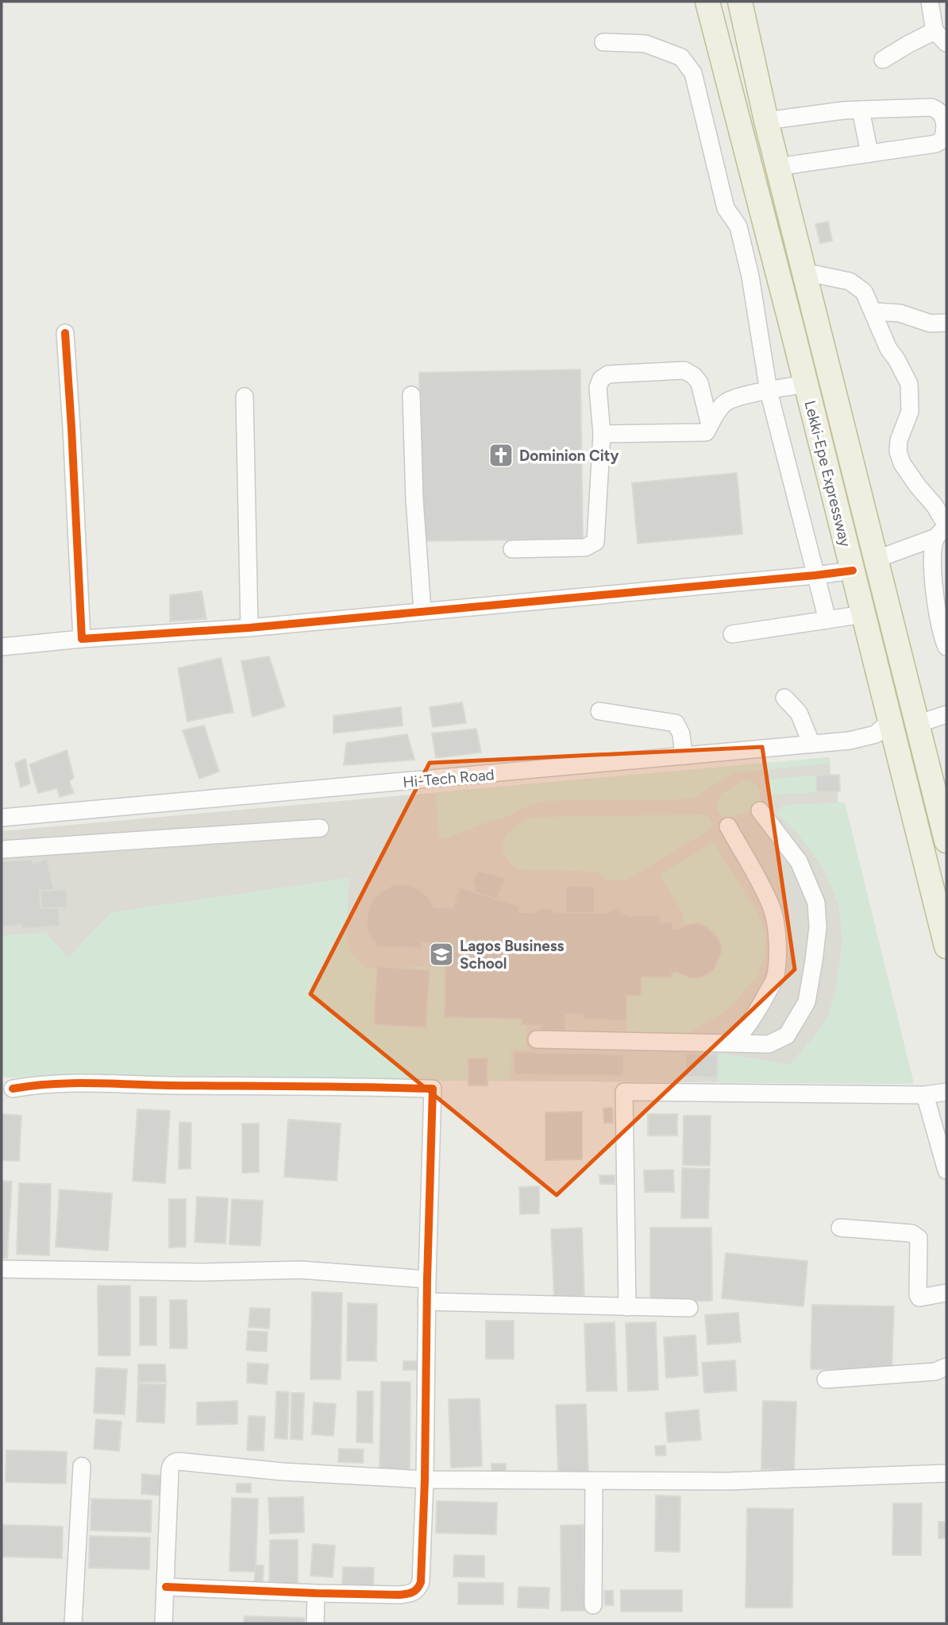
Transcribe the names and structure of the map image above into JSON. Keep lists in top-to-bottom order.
{
  "streets": {
    "highway": ["Lekki-Epe Expressway"],
    "street": ["Hi-Tech Road"]
  },
  "crossings": [
    ["Lekki-Epe Expressway", "Hi-Tech Road"]
  ],
  "places": {
    "church": ["Dominion City"],
    "school or university": ["Lagos Business School"]
  }
}
